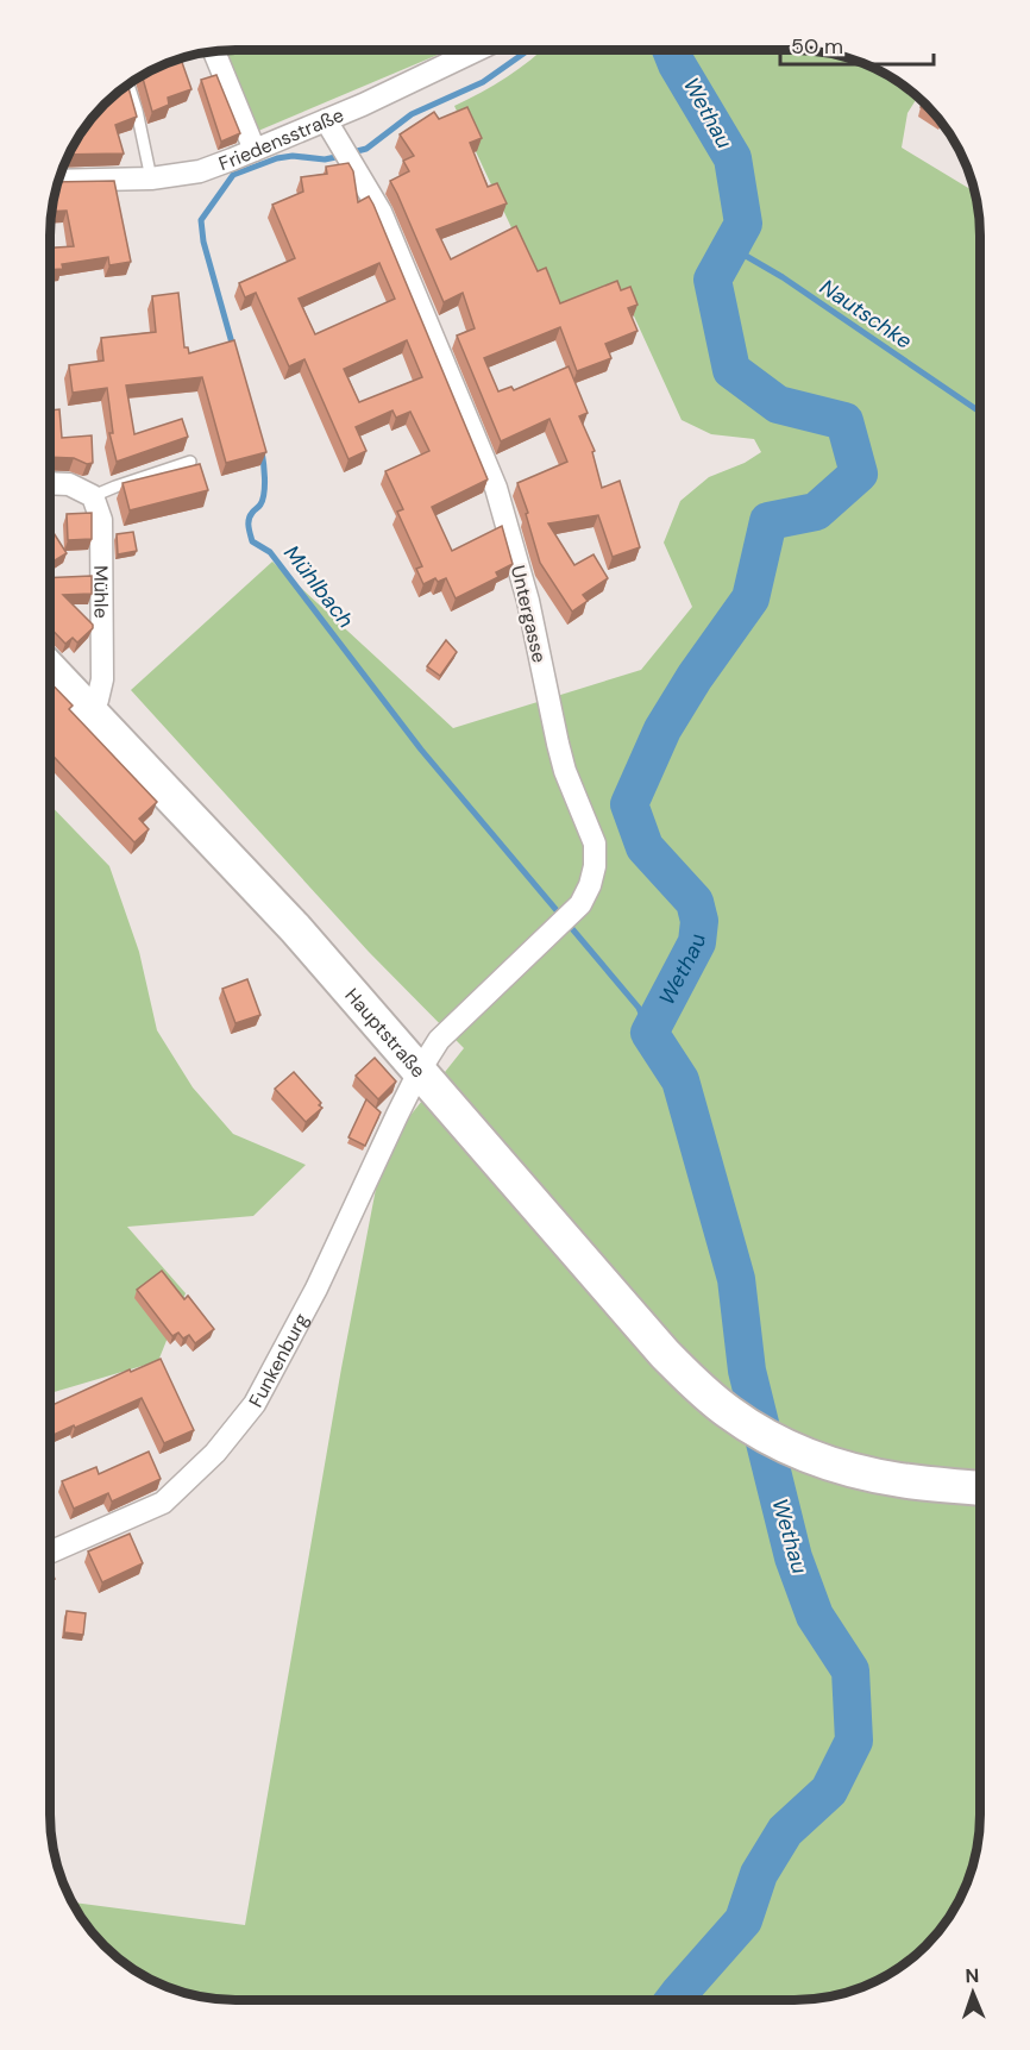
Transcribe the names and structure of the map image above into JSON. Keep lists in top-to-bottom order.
{
  "streets": {
    "main road": ["Hauptstraße"],
    "street": [
      "Friedensstraße",
      "Mühle",
      "Untergasse",
      "Funkenburg"
    ]
  },
  "crossings": [
    ["Friedensstraße", "Untergasse"],
    ["Mühle", "Hauptstraße"],
    ["Untergasse", "Hauptstraße"],
    ["Untergasse", "Funkenburg"],
    ["Hauptstraße", "Funkenburg"]
  ],
  "water": ["Wethau", "Nautschke", "Mühlbach"],
  "scale_bar": "50 m",
  "north": "top"
}
